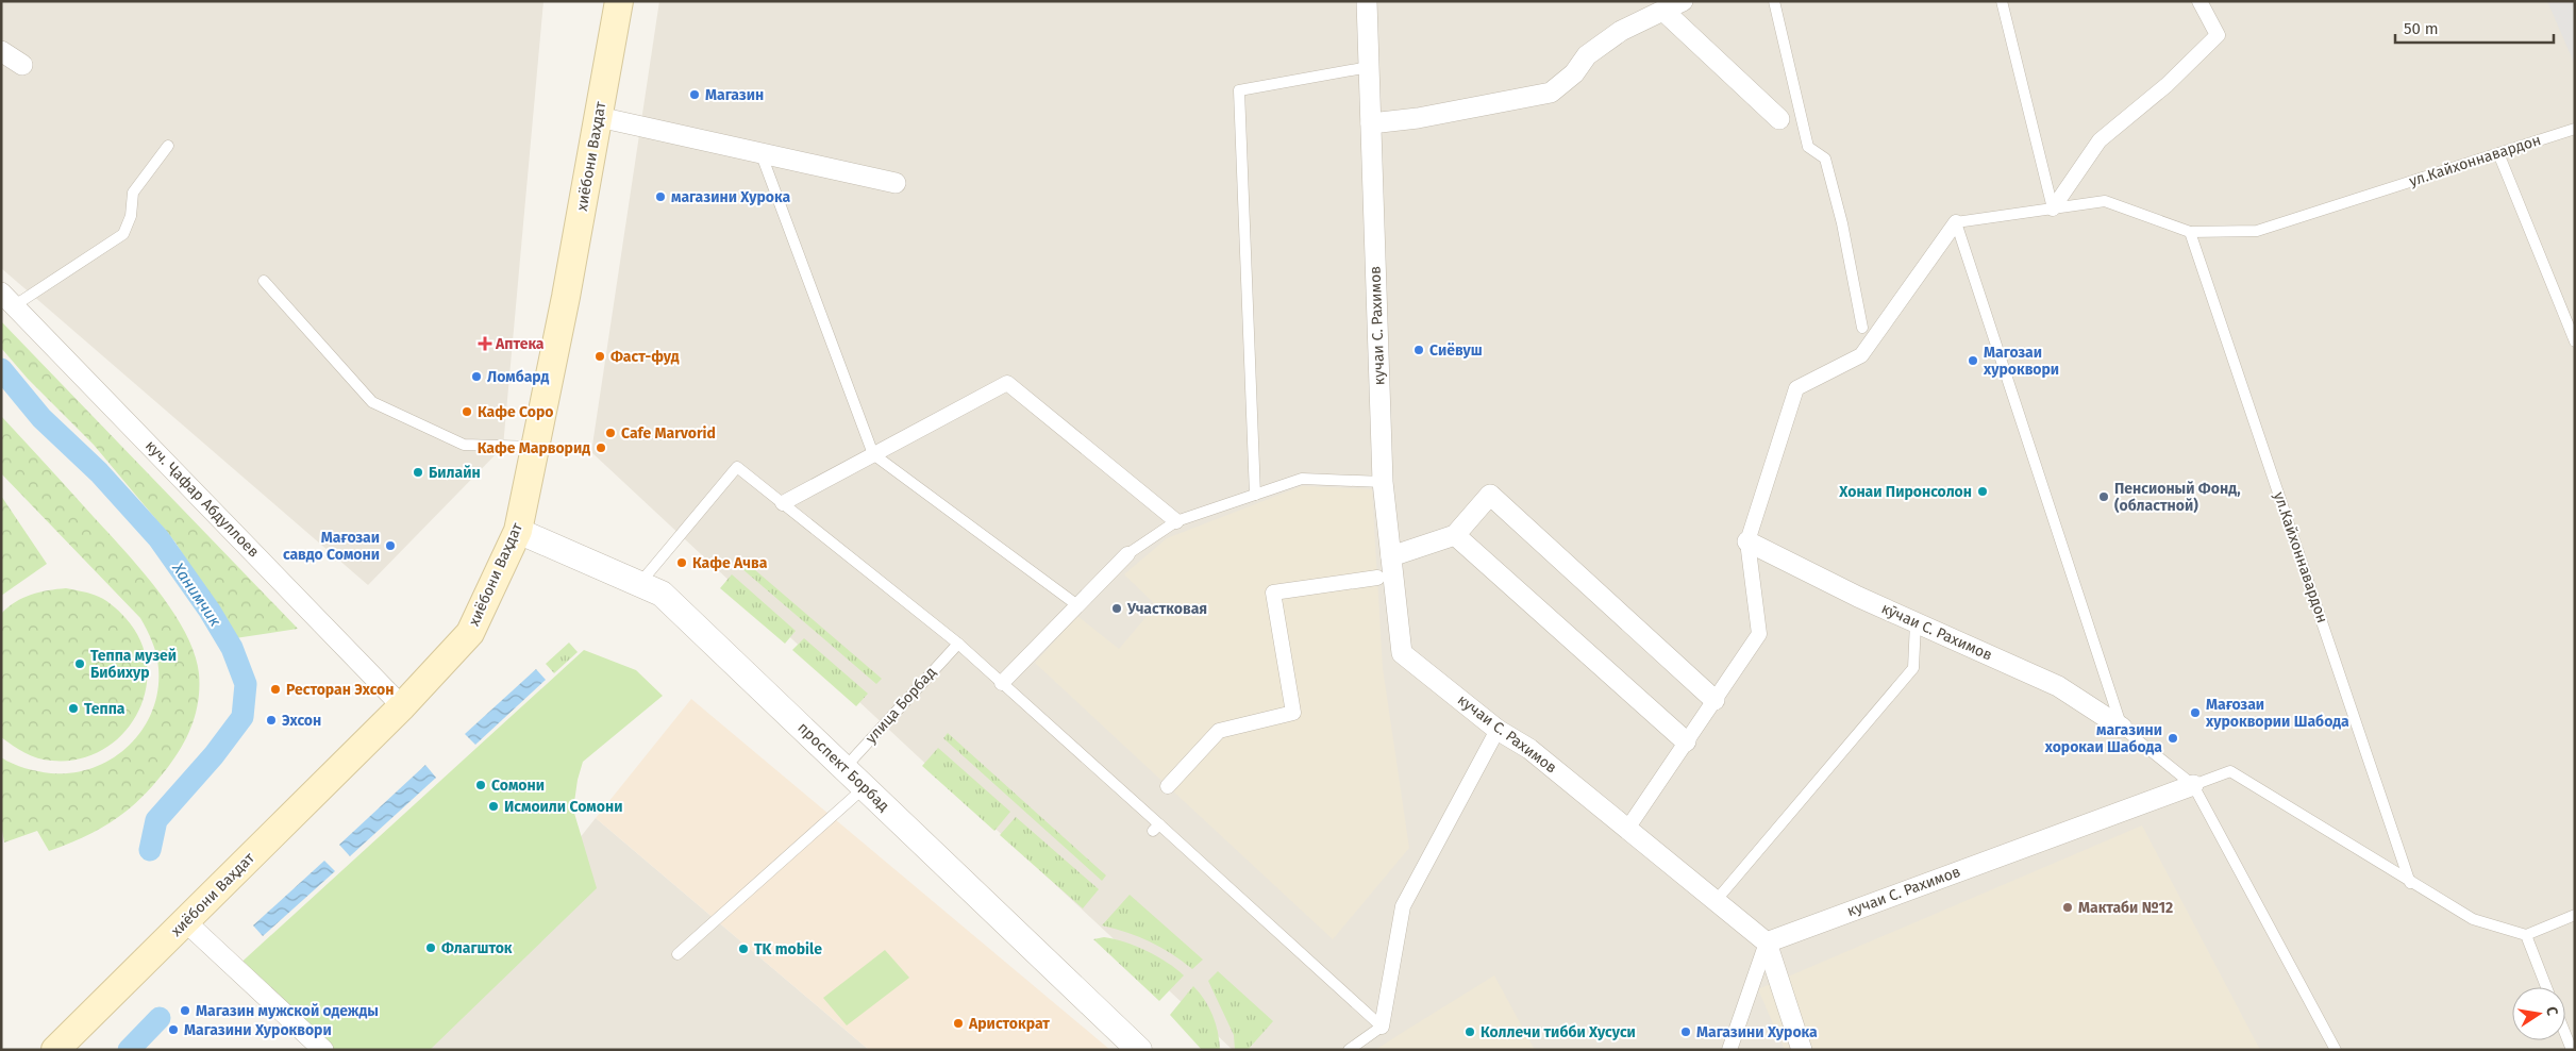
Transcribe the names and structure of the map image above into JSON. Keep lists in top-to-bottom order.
{
  "streets": {
    "main road": ["хиёбони Ваҳдат"],
    "street": [
      "кучаи С. Рахимов",
      "куч. Ҷафар Абдуллоев",
      "кӯчаи С. Рахимов",
      "проспект Борбад"
    ],
    "lane": ["ул.Кайхоннавардон", "улица Борбад"]
  },
  "crossings": [
    ["хиёбони Ваҳдат", "куч. Ҷафар Абдуллоев"],
    ["хиёбони Ваҳдат", "проспект Борбад"],
    ["улица Борбад", "проспект Борбад"]
  ],
  "water": ["Ханимчик"],
  "places": {
    "other": [
      "Магазин",
      "магазини Хурока",
      "Сиёвуш",
      "Фаст-фуд",
      "Магозаи хуроквори",
      "Ломбард",
      "Кафе Соро",
      "Cafe Marvorid",
      "Кафе Марворид",
      "Билайн",
      "Хонаи Пиронсолон",
      "Пенсионый Фонд, (областной)",
      "Мағозаи савдо Сомони",
      "Кафе Ачва",
      "Участковая",
      "Теппа музей Бибихур",
      "Ресторан Эхсон",
      "Теппа",
      "Мағозаи хуроквории Шабода",
      "Эхсон",
      "магазини хорокаи Шабода",
      "Сомони",
      "Исмоили Сомони",
      "Мактаби №12",
      "Флагшток",
      "TK mobile",
      "Магазин мужской одежды",
      "Аристократ",
      "Магазини Хуроквори",
      "Коллечи тибби Хусуси",
      "Магазини Хурока"
    ],
    "health": ["Аптека"]
  },
  "scale_bar": "50 m",
  "north": "right"
}
